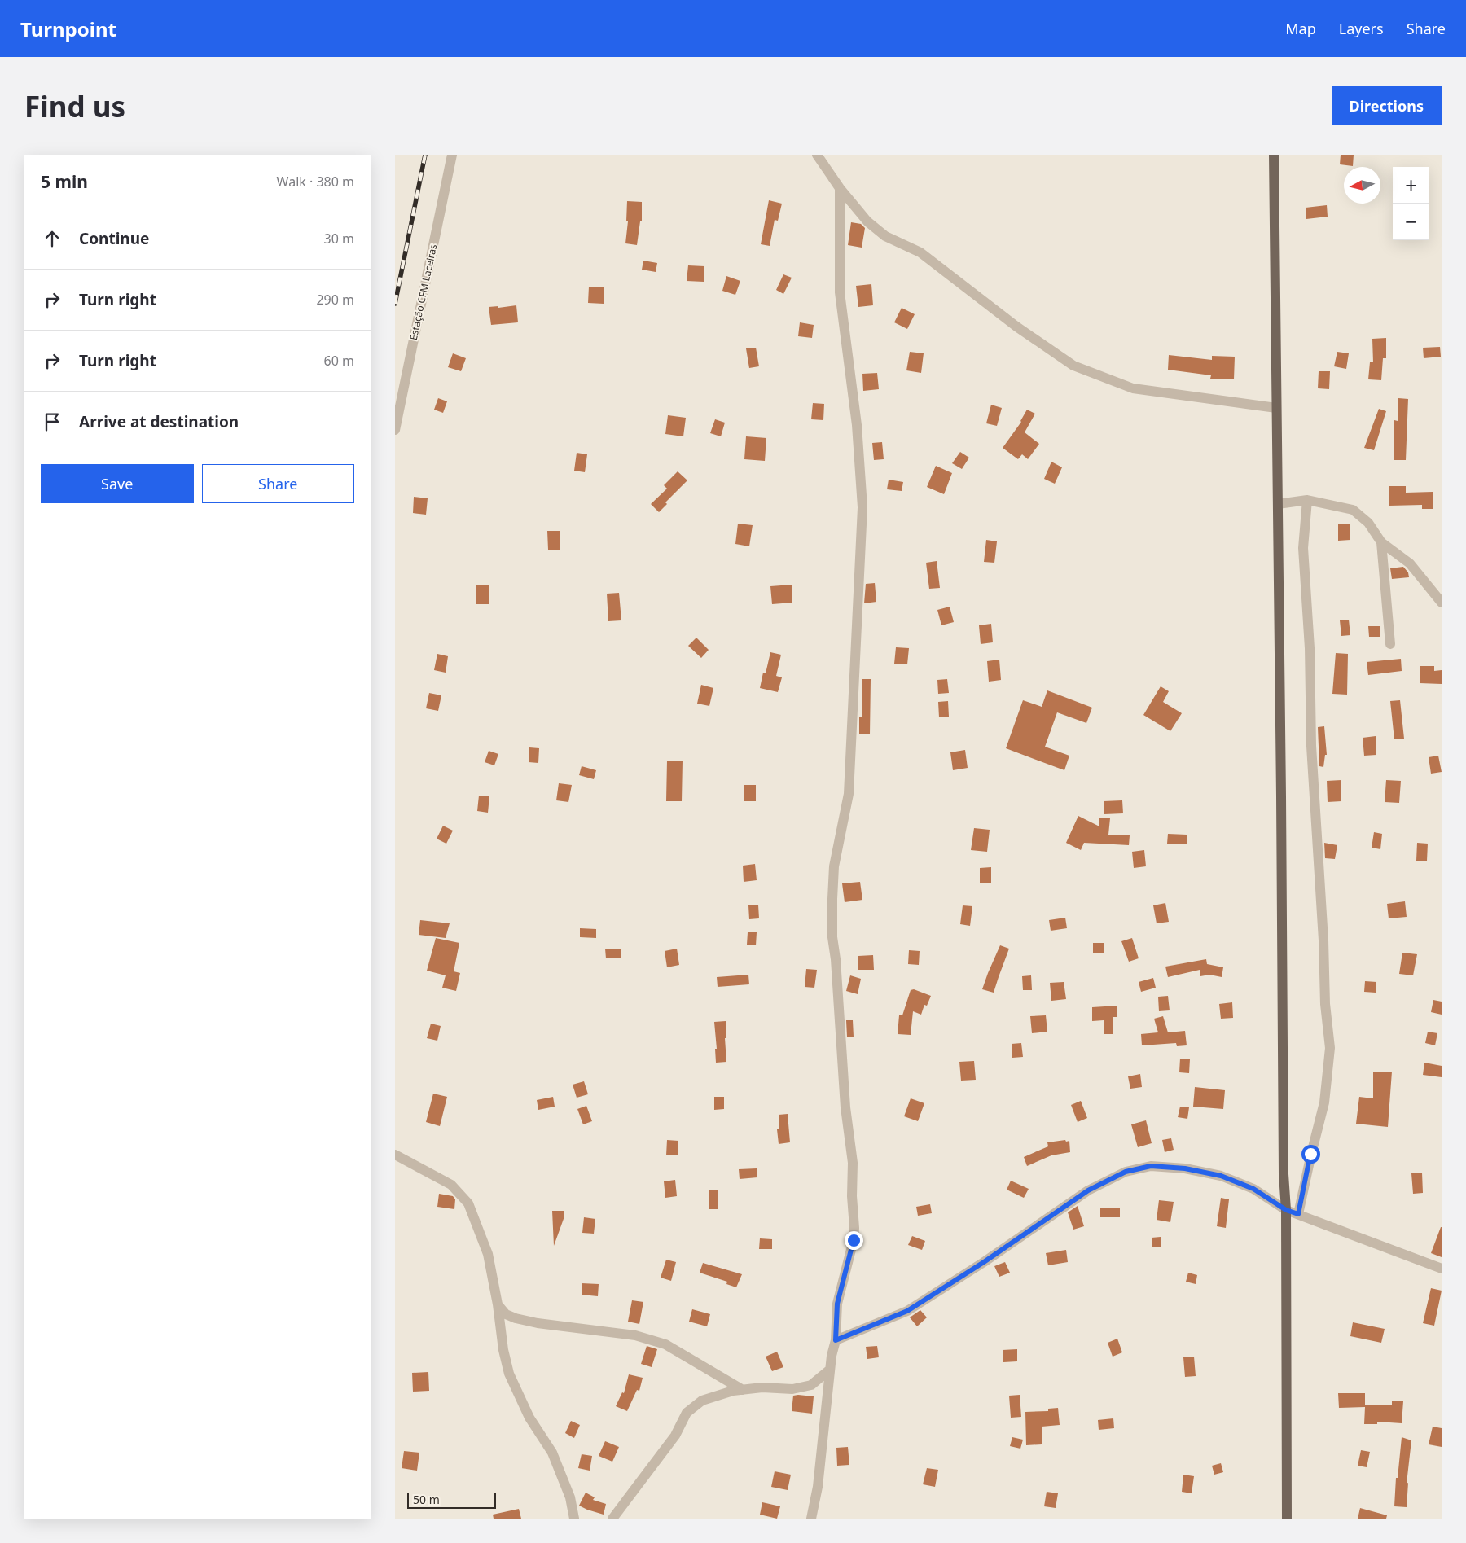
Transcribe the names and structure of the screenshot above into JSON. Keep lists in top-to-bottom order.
{
  "streets": {
    "street": ["Estação CFM Laceiras"]
  },
  "scale_bar": "50 m",
  "north": "left",
  "page": {
    "header": "Turnpoint",
    "nav": ["Map", "Layers", "Share"],
    "buttons": [
      "Directions",
      ["Save", "Share"]
    ],
    "title": "Find us",
    "heading": ["5 min", "Walk · 380 m"],
    "map_buttons": ["+", "−"],
    "list": [
      ["Continue", "30 m"],
      ["Turn right", "290 m"],
      ["Turn right", "60 m"],
      "Arrive at destination"
    ],
    "scale": "50 m"
  }
}
